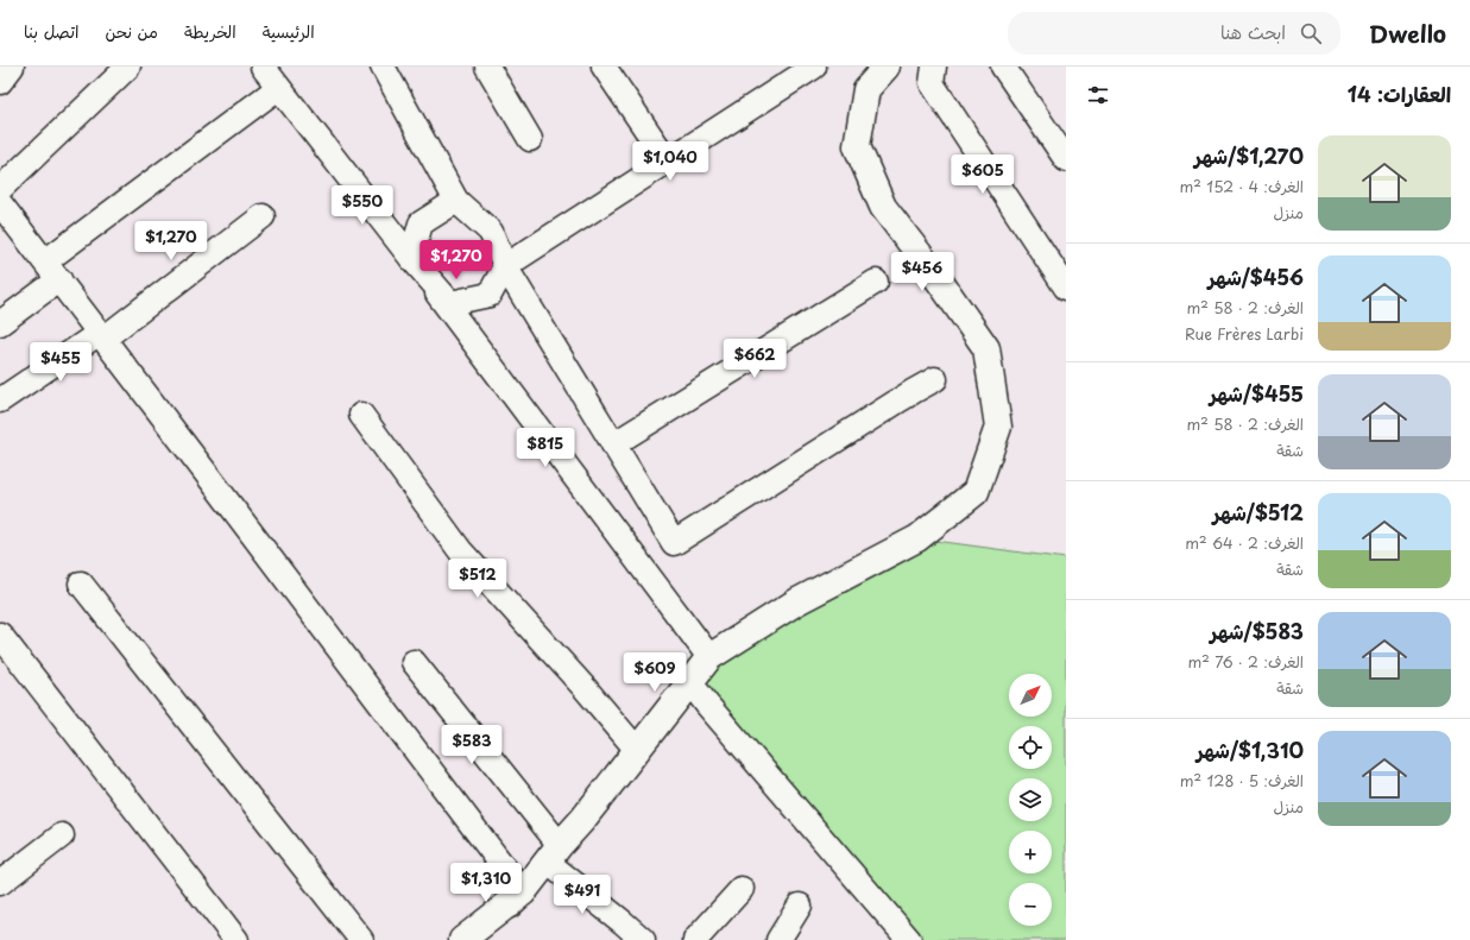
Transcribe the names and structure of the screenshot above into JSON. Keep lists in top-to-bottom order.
{
  "north": "top right",
  "page": {
    "header": "Dwello",
    "search": "ابحث هنا",
    "nav": [
      "الرئيسية",
      "الخريطة",
      "من نحن",
      "اتصل بنا"
    ],
    "heading": "العقارات: 14",
    "list": [
      {
        "name": "$1,270/شهر",
        "note": "الغرف: 4 · 152 m² · منزل"
      },
      {
        "name": "$456/شهر",
        "note": "الغرف: 2 · 58 m² · Rue Frères Larbi"
      },
      {
        "name": "$455/شهر",
        "note": "الغرف: 2 · 58 m² · شقة"
      },
      {
        "name": "$512/شهر",
        "note": "الغرف: 2 · 64 m² · شقة"
      },
      {
        "name": "$583/شهر",
        "note": "الغرف: 2 · 76 m² · شقة"
      },
      {
        "name": "$1,310/شهر",
        "note": "الغرف: 5 · 128 m² · منزل"
      }
    ],
    "price": [
      "$1,040",
      "$605",
      "$550",
      "$1,270",
      "$1,270",
      "$456",
      "$662",
      "$455",
      "$815",
      "$512",
      "$609",
      "$583",
      "$1,310",
      "$491"
    ],
    "map_buttons": ["+", "−"]
  }
}
